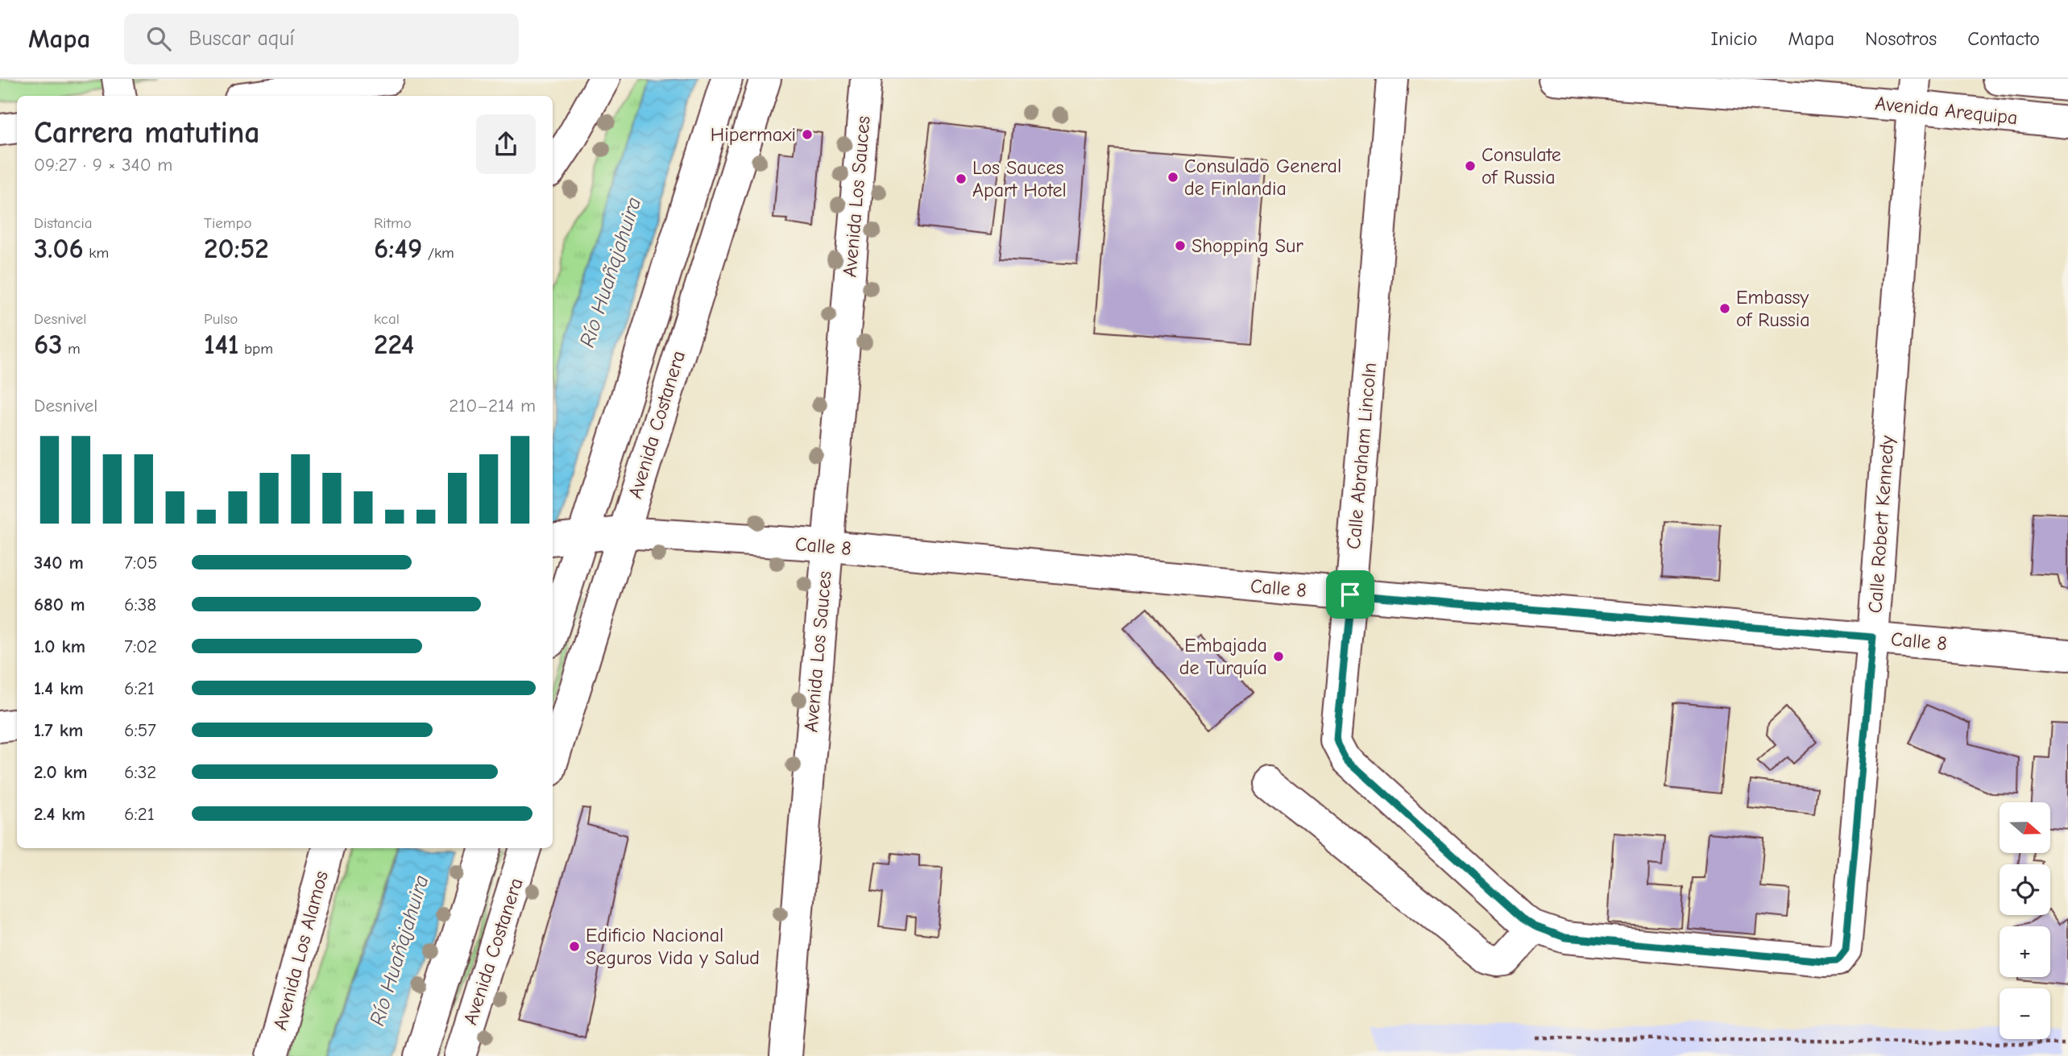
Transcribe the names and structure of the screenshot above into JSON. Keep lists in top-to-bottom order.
{
  "streets": {
    "main road": [
      "Avenida Arequipa",
      "Avenida Los Sauces",
      "Avenida Costanera",
      "Calle Abraham Lincoln",
      "Calle Robert Kennedy",
      "Calle 8",
      "Avenida Los Alamos"
    ]
  },
  "crossings": [
    ["Avenida Arequipa", "Calle Robert Kennedy"],
    ["Avenida Los Sauces", "Calle 8"],
    ["Avenida Costanera", "Calle 8"],
    ["Calle Abraham Lincoln", "Calle Robert Kennedy"],
    ["Calle Abraham Lincoln", "Calle 8"],
    ["Calle Robert Kennedy", "Calle 8"]
  ],
  "water": ["Río Huañajahuira"],
  "places": [
    "Hipermaxi",
    "Consulate of Russia",
    "Consulado General de Finlandia",
    "Los Sauces Apart Hotel",
    "Shopping Sur",
    "Embassy of Russia",
    "Embajada de Turquía",
    "Edificio Nacional Seguros Vida y Salud"
  ],
  "north": "right",
  "page": {
    "header": "Mapa",
    "search": "Buscar aquí",
    "nav": [
      "Inicio",
      "Mapa",
      "Nosotros",
      "Contacto"
    ],
    "heading": ["Carrera matutina", "09:27 · 9 × 340 m"],
    "stats": [
      ["Distancia", "3.06 km"],
      ["Tiempo", "20:52"],
      ["Ritmo", "6:49 /km"],
      ["Desnivel", "63 m"],
      ["Pulso", "141 bpm"],
      ["kcal", "224"]
    ],
    "chart": ["Desnivel", "210–214 m"],
    "list": [
      {
        "name": "340 m",
        "note": "7:05"
      },
      {
        "name": "680 m",
        "note": "6:38"
      },
      {
        "name": "1.0 km",
        "note": "7:02"
      },
      {
        "name": "1.4 km",
        "note": "6:21"
      },
      {
        "name": "1.7 km",
        "note": "6:57"
      },
      {
        "name": "2.0 km",
        "note": "6:32"
      },
      {
        "name": "2.4 km",
        "note": "6:21"
      }
    ],
    "map_buttons": ["+", "−"]
  }
}
